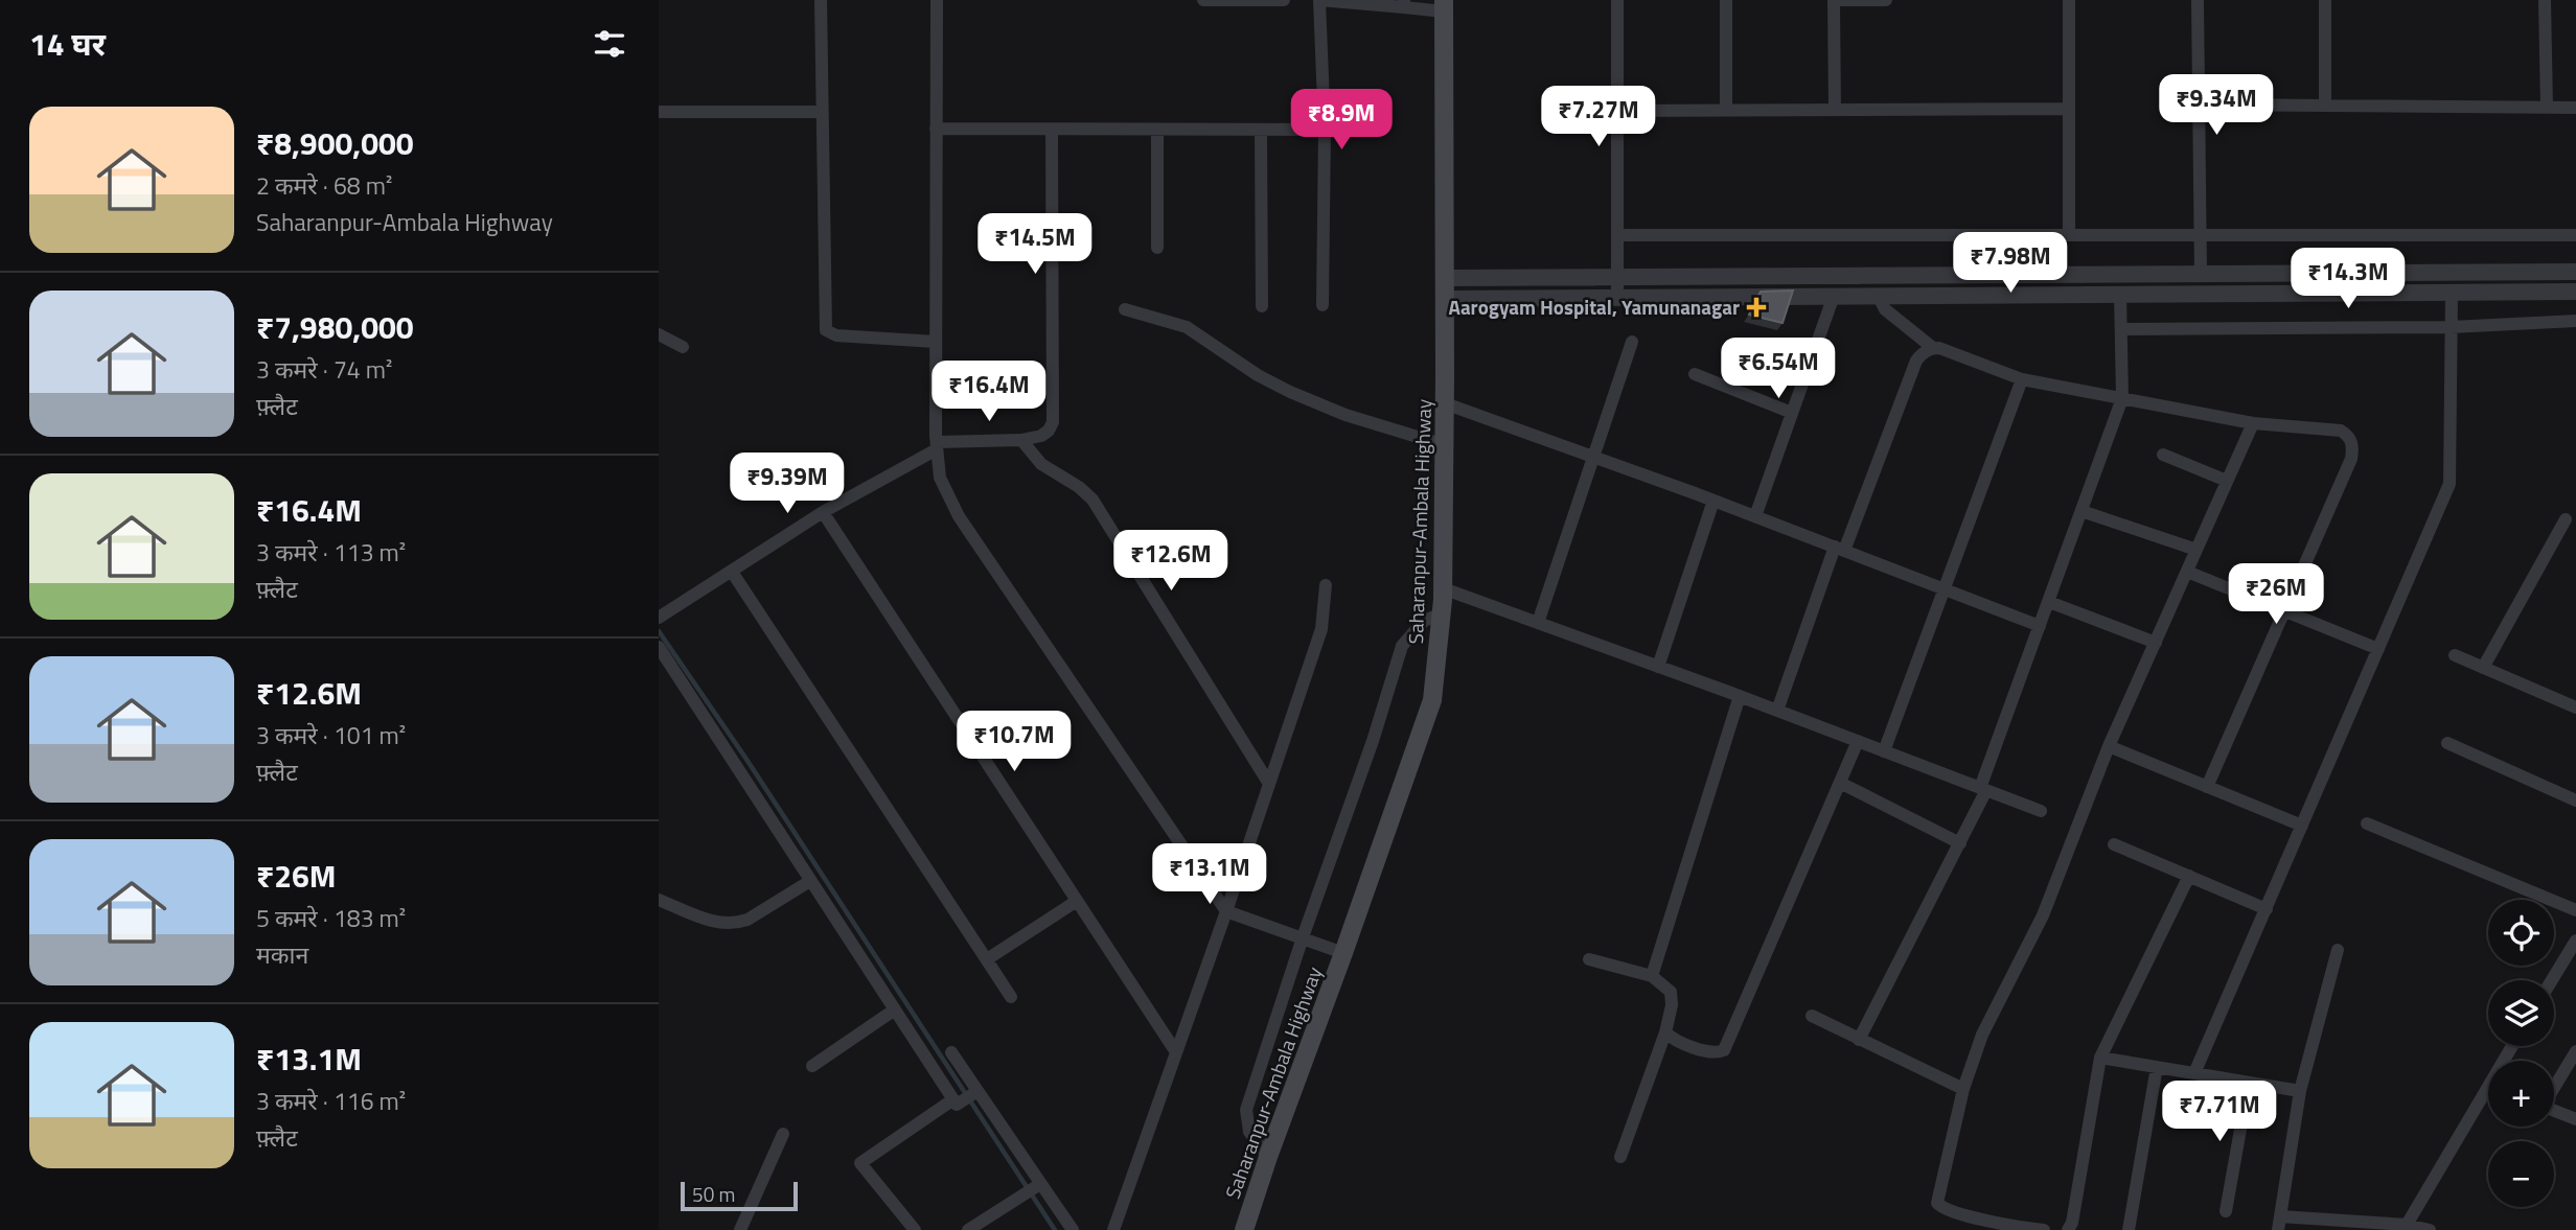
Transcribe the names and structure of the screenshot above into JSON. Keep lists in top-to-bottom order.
{
  "streets": {
    "main road": ["Saharanpur-Ambala Highway"]
  },
  "places": {
    "health": ["Aarogyam Hospital, Yamunanagar"]
  },
  "scale_bar": "50 m",
  "page": {
    "heading": "14 घर",
    "price": [
      "₹9.34M",
      "₹7.27M",
      "₹8.9M",
      "₹14.5M",
      "₹7.98M",
      "₹14.3M",
      "₹6.54M",
      "₹16.4M",
      "₹9.39M",
      "₹12.6M",
      "₹26M",
      "₹10.7M",
      "₹13.1M",
      "₹7.71M"
    ],
    "list": [
      {
        "name": "₹8,900,000",
        "note": "2 कमरे · 68 m² · Saharanpur-Ambala Highway"
      },
      {
        "name": "₹7,980,000",
        "note": "3 कमरे · 74 m² · फ़्लैट"
      },
      {
        "name": "₹16.4M",
        "note": "3 कमरे · 113 m² · फ़्लैट"
      },
      {
        "name": "₹12.6M",
        "note": "3 कमरे · 101 m² · फ़्लैट"
      },
      {
        "name": "₹26M",
        "note": "5 कमरे · 183 m² · मकान"
      },
      {
        "name": "₹13.1M",
        "note": "3 कमरे · 116 m² · फ़्लैट"
      }
    ],
    "map_buttons": ["+", "−"],
    "scale": "50 m"
  }
}
